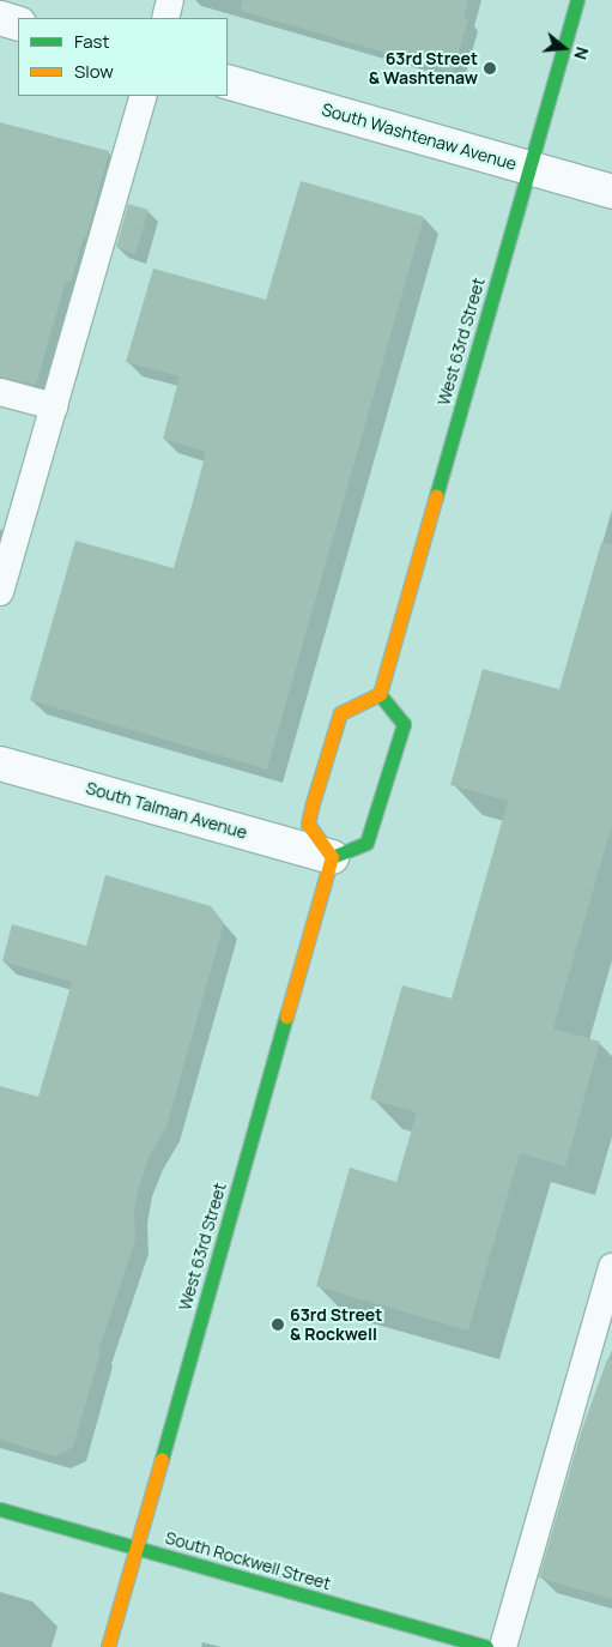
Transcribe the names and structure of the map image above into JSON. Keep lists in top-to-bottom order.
{
  "streets": {
    "main road": ["West 63rd Street", "South Rockwell Street"],
    "street": ["South Washtenaw Avenue", "South Talman Avenue"]
  },
  "crossings": [
    ["South Washtenaw Avenue", "West 63rd Street"],
    ["West 63rd Street", "South Talman Avenue"],
    ["West 63rd Street", "South Rockwell Street"]
  ],
  "places": ["63rd Street & Washtenaw", "63rd Street & Rockwell"],
  "legend": ["Fast", "Slow"],
  "north": "right"
}
